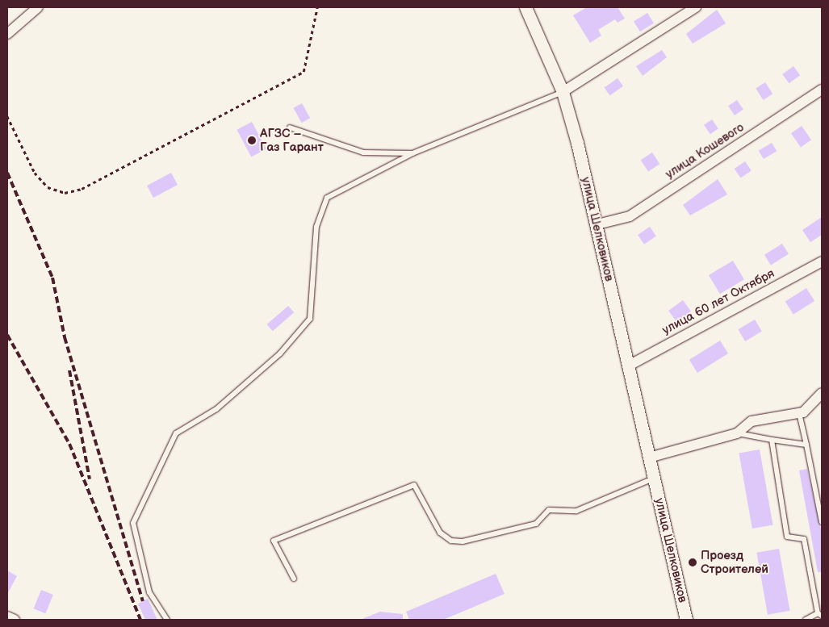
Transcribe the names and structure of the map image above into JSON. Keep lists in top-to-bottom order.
{
  "streets": {
    "street": ["улица Кошевого", "улица Шелковиков", "улица 60 лет Октября"]
  },
  "crossings": [
    ["улица Кошевого", "улица Шелковиков"],
    ["улица Шелковиков", "улица 60 лет Октября"]
  ],
  "places": ["АГЗС – Газ Гарант", "Проезд Строителей"]
}
